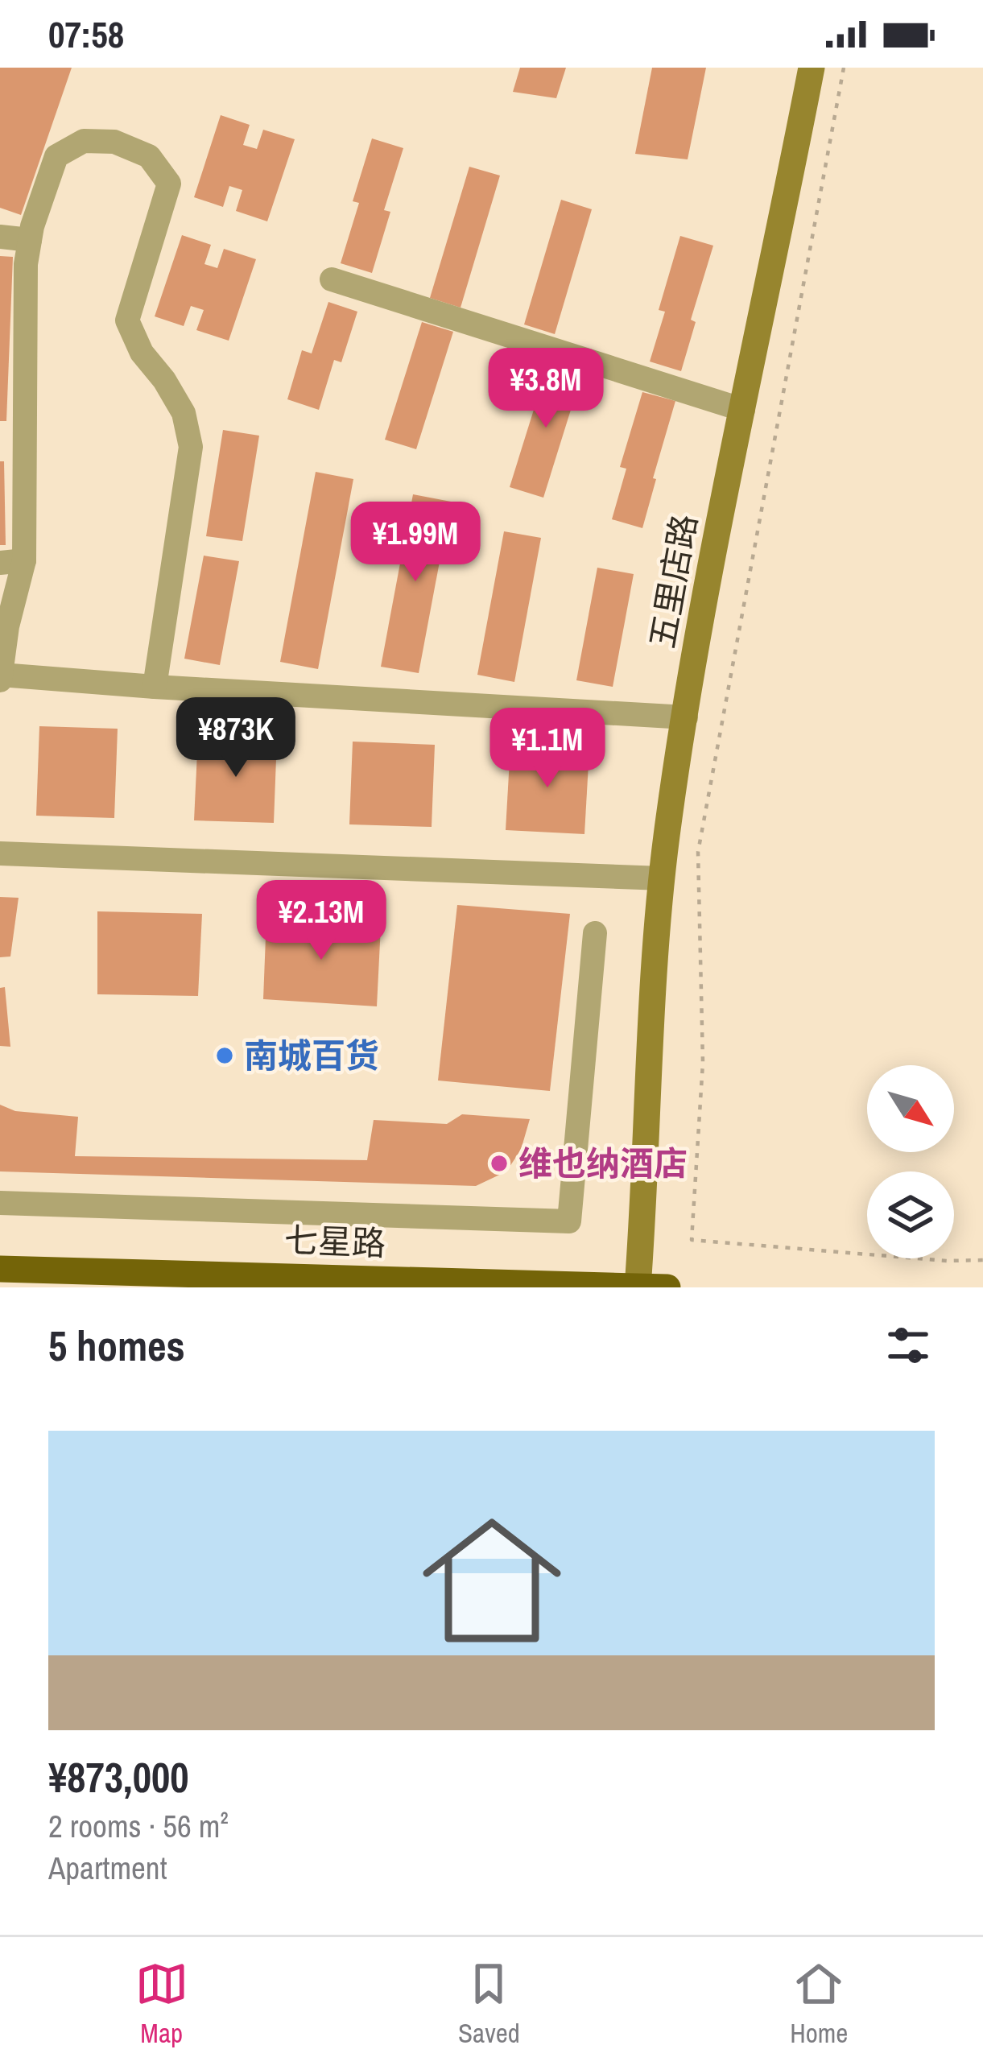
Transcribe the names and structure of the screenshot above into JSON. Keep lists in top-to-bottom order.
{
  "streets": {
    "highway": ["七星路"],
    "main road": ["五里店路"]
  },
  "crossings": [
    ["五里店路", "七星路"]
  ],
  "places": ["南城百货", "维也纳酒店"],
  "north": "bottom right",
  "page": {
    "status": "07:58",
    "price": [
      "¥3.8M",
      "¥1.99M",
      "¥873K",
      "¥1.1M",
      "¥2.13M"
    ],
    "heading": "5 homes",
    "list": [
      {
        "name": "¥873,000",
        "note": "2 rooms · 56 m² · Apartment"
      }
    ],
    "tabs": ["Map", "Saved", "Home"]
  }
}
